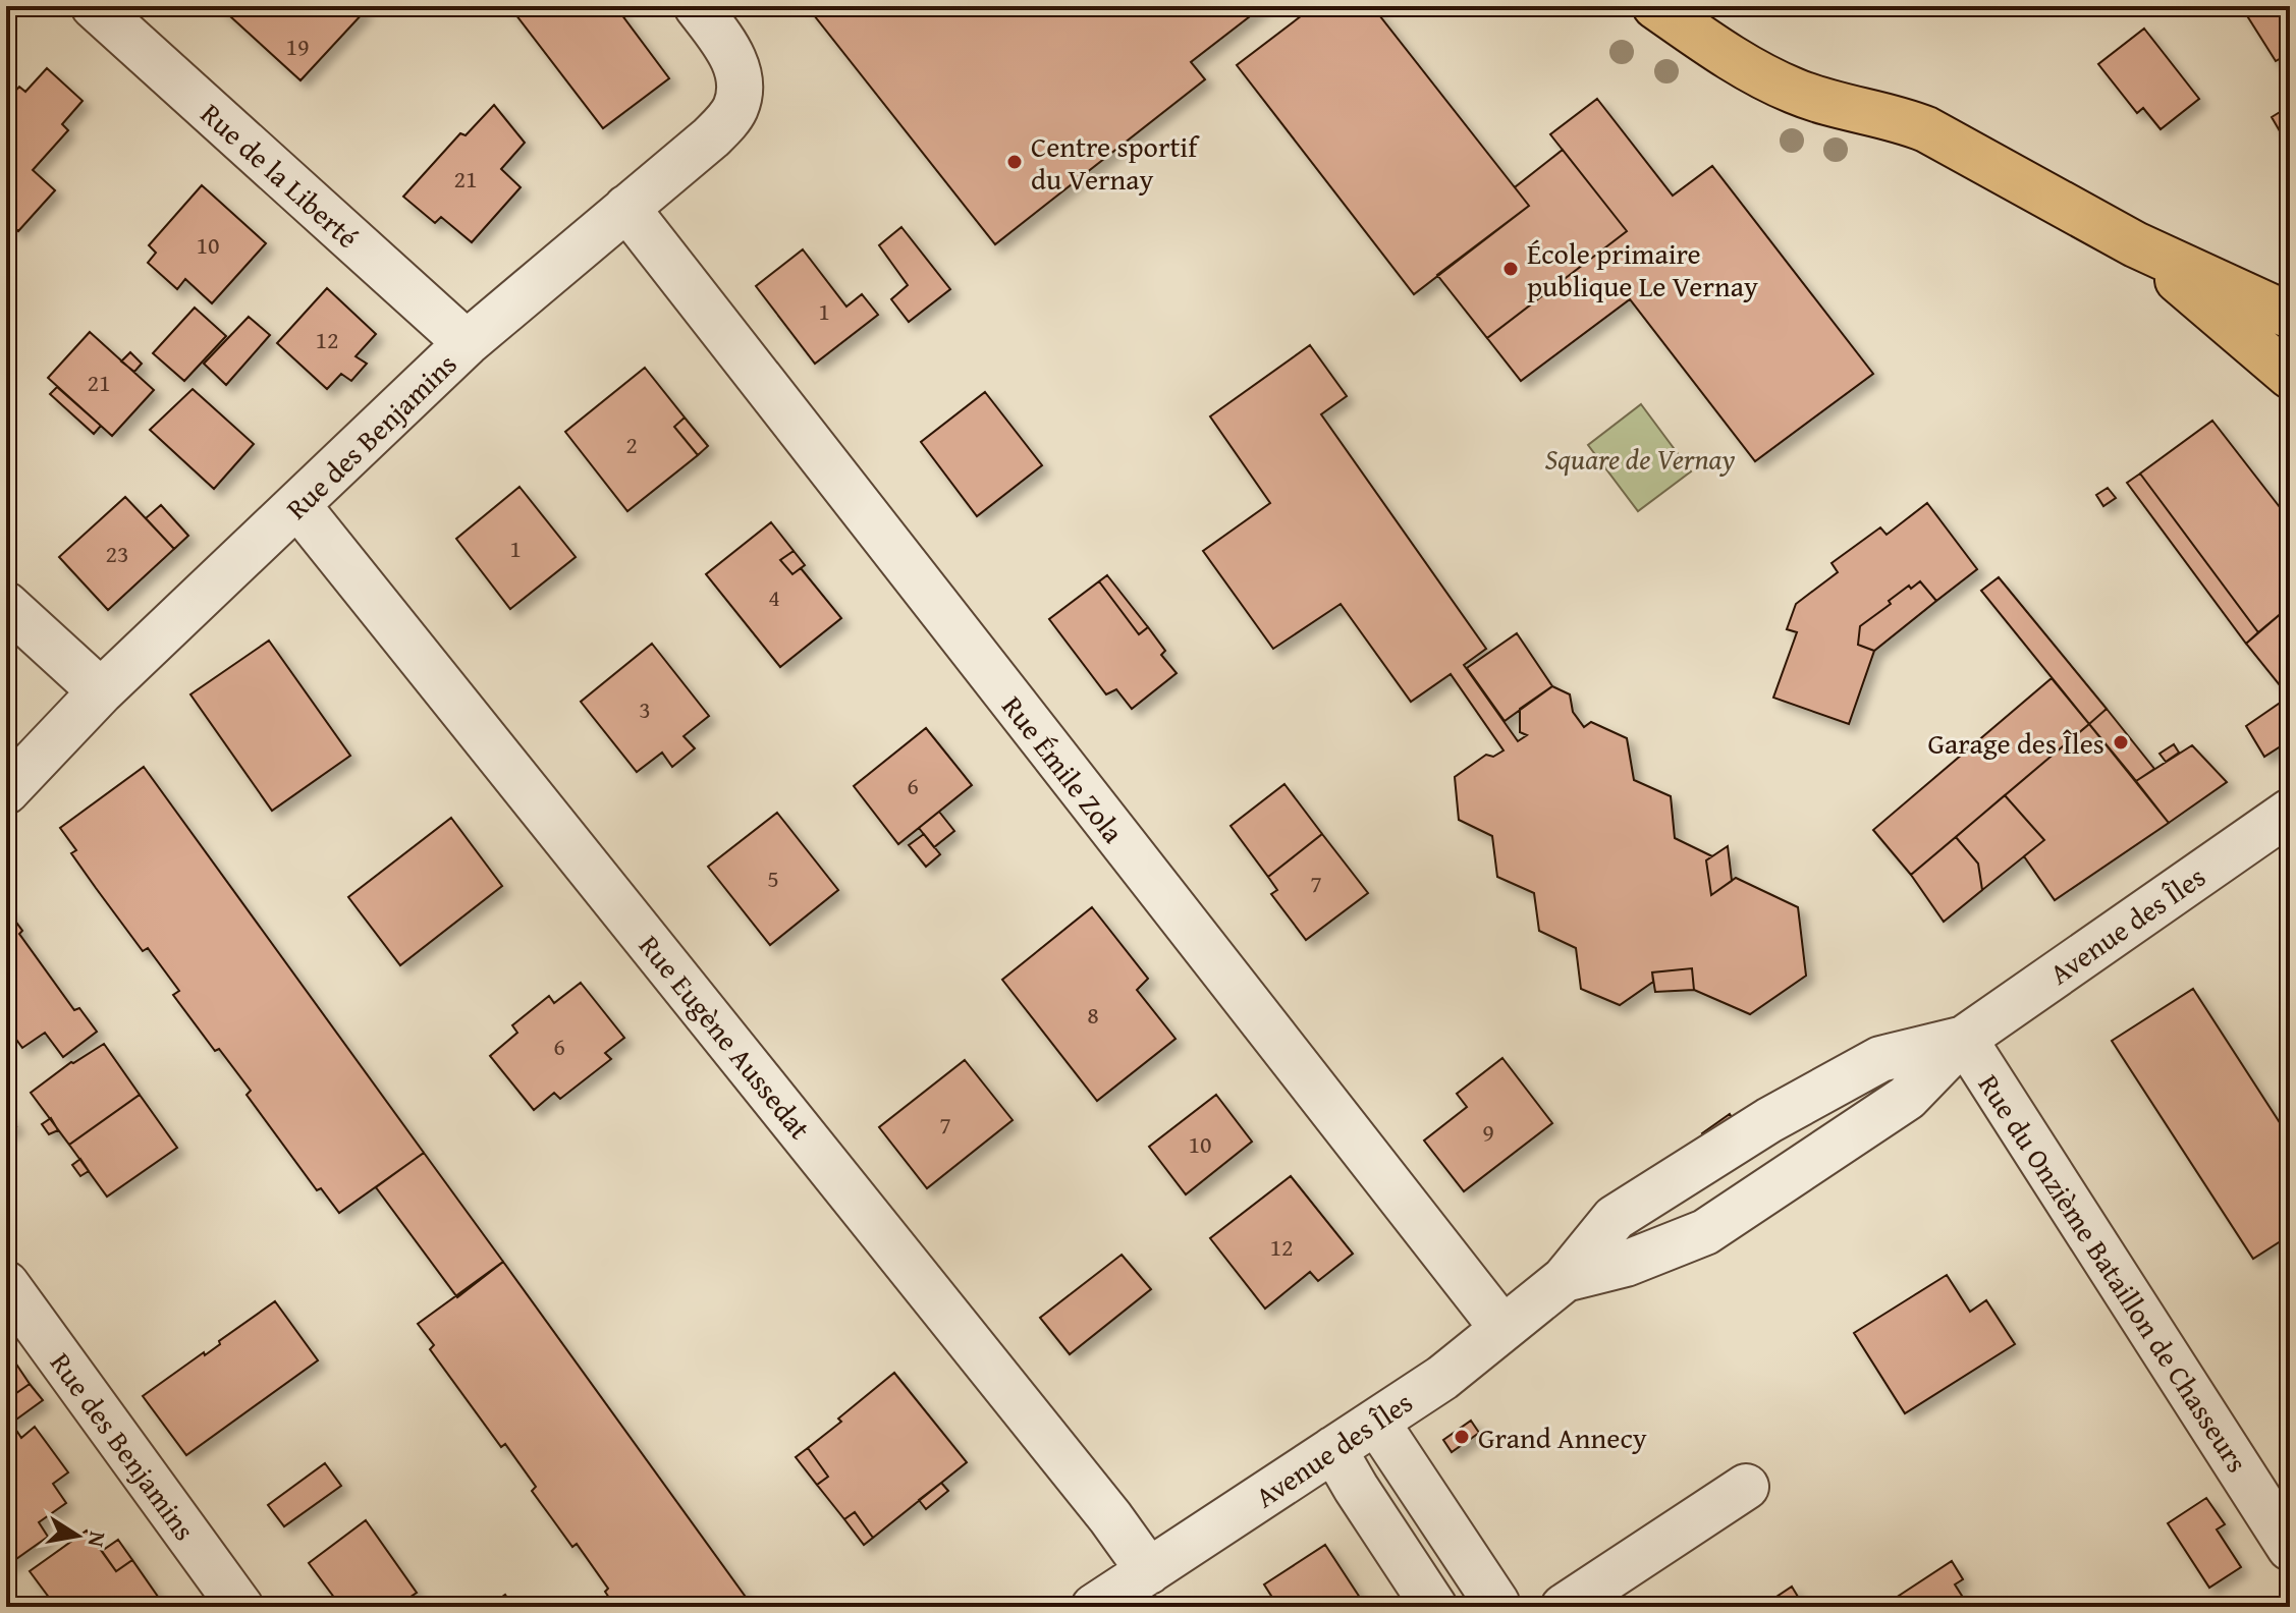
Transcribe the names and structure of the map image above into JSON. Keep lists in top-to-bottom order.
{
  "streets": {
    "street": [
      "Rue de la Liberté",
      "Rue des Benjamins",
      "Rue Émile Zola",
      "Avenue des Îles",
      "Rue Eugène Aussedat",
      "Rue du Onzième Bataillon de Chasseurs"
    ]
  },
  "crossings": [
    ["Rue de la Liberté", "Rue des Benjamins"],
    ["Rue des Benjamins", "Rue Émile Zola"],
    ["Rue des Benjamins", "Rue Eugène Aussedat"],
    ["Rue Émile Zola", "Avenue des Îles"],
    ["Avenue des Îles", "Rue Eugène Aussedat"],
    ["Avenue des Îles", "Rue du Onzième Bataillon de Chasseurs"]
  ],
  "parks": ["Square de Vernay"],
  "places": [
    "Centre sportif du Vernay",
    "École primaire publique Le Vernay",
    "Garage des Îles",
    "Grand Annecy"
  ],
  "house_numbers": [
    "19",
    "21",
    "10",
    "1",
    "12",
    "21",
    "2",
    "1",
    "23",
    "4",
    "3",
    "6",
    "5",
    "7",
    "8",
    "6",
    "7",
    "9",
    "10",
    "12"
  ],
  "north": "right"
}
